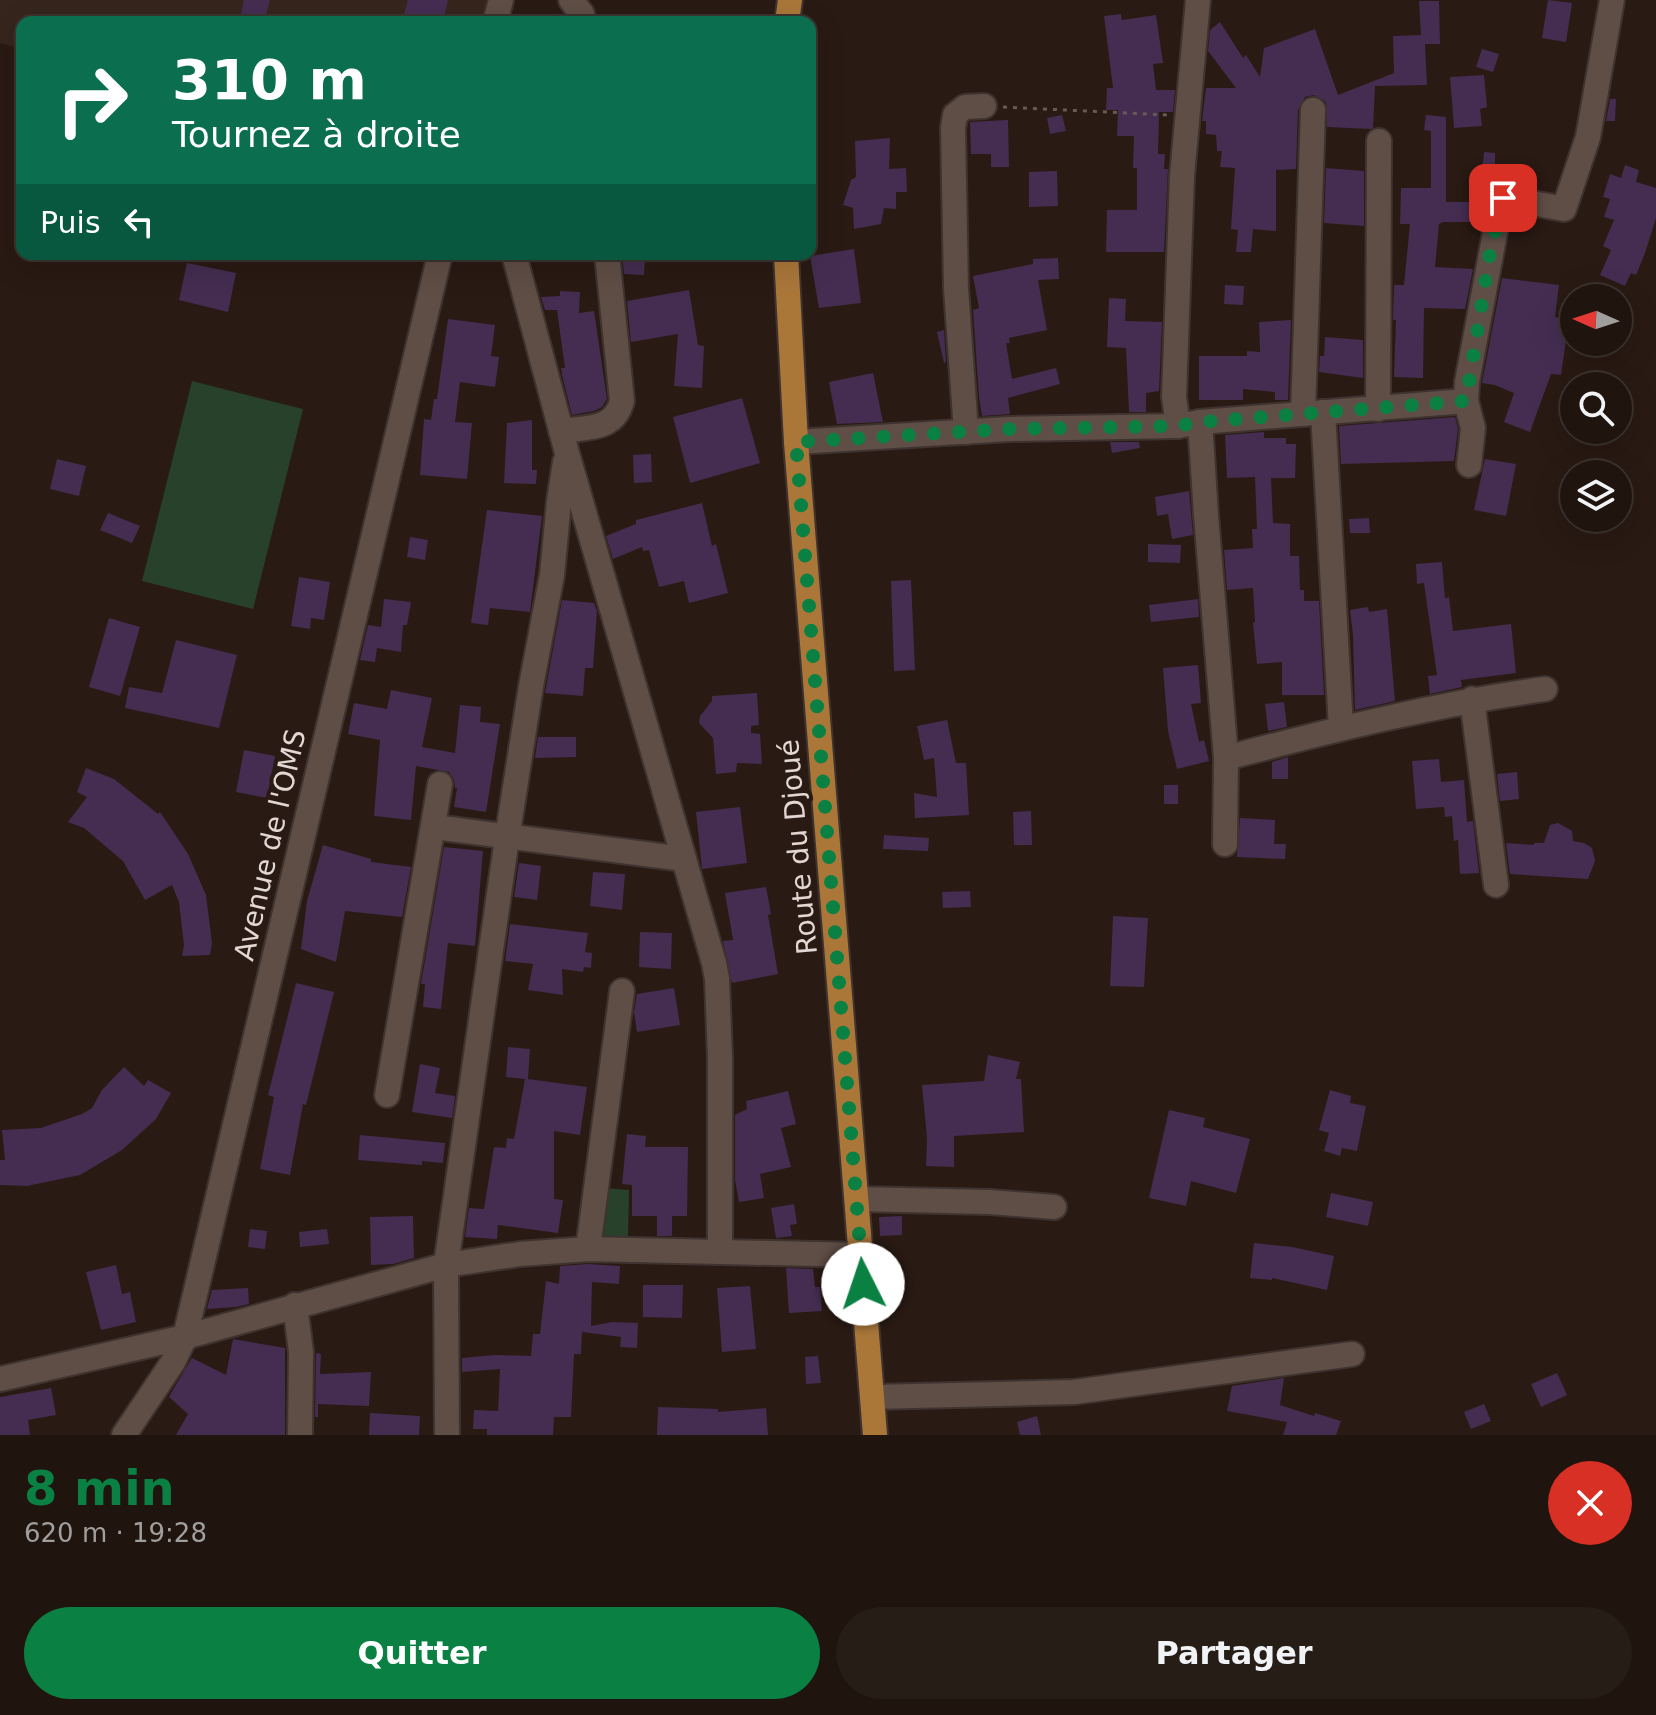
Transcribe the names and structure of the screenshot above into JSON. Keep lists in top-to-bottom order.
{
  "streets": {
    "main road": ["Route du Djoué"],
    "street": ["Avenue de l'OMS"]
  },
  "north": "left",
  "page": {
    "turn": ["310 m", "Tournez à droite"],
    "then": "Puis",
    "heading": ["8 min", "620 m · 19:28"],
    "buttons": ["Quitter", "Partager"]
  }
}
